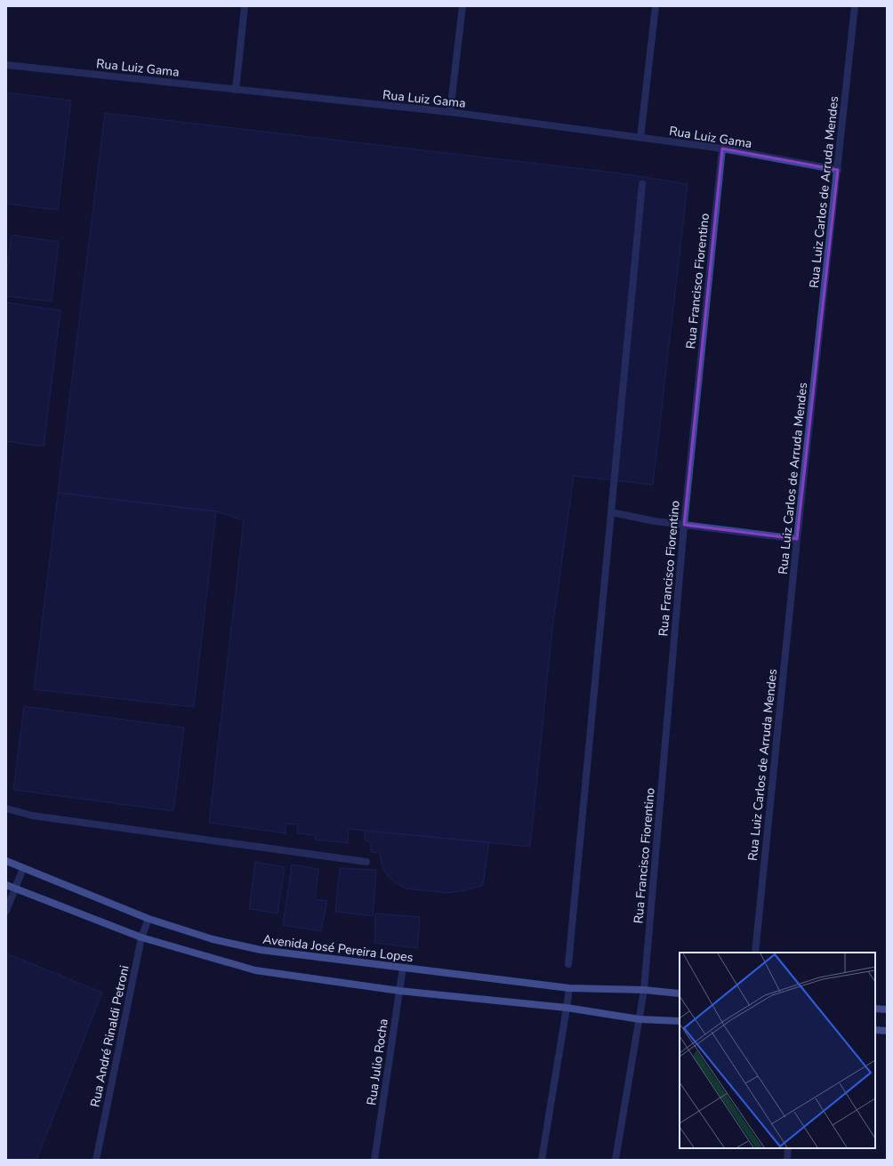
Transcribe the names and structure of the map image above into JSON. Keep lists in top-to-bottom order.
{
  "streets": {
    "main road": ["Avenida José Pereira Lopes"],
    "street": [
      "Rua Luiz Gama",
      "Rua Luiz Carlos de Arruda Mendes",
      "Rua Francisco Fiorentino",
      "Rua André Rinaldi Petroni",
      "Rua Julio Rocha"
    ]
  },
  "crossings": [
    ["Rua Luiz Gama", "Rua Luiz Carlos de Arruda Mendes"],
    ["Rua Luiz Gama", "Rua Francisco Fiorentino"],
    ["Rua Francisco Fiorentino", "Avenida José Pereira Lopes"],
    ["Avenida José Pereira Lopes", "Rua André Rinaldi Petroni"],
    ["Avenida José Pereira Lopes", "Rua Julio Rocha"]
  ]
}
